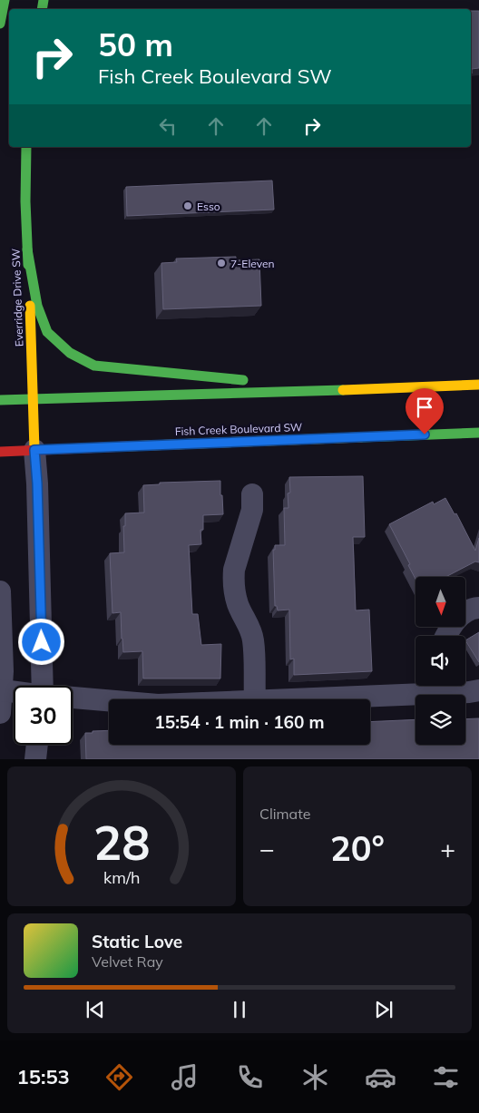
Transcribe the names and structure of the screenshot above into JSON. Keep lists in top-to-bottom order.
{
  "streets": {
    "main road": ["Everridge Drive SW", "Fish Creek Boulevard SW"]
  },
  "crossings": [
    ["Everridge Drive SW", "Fish Creek Boulevard SW"]
  ],
  "places": ["Esso", "7-Eleven"],
  "north": "bottom",
  "page": {
    "turn": ["50 m", "Fish Creek Boulevard SW"],
    "limit": "30",
    "trip": "15:54 · 1 min · 160 m",
    "tile": "Climate",
    "heat": ["−", "20°", "+"],
    "song": ["Static Love", "Velvet Ray"],
    "tabs": "15:53",
    "gauge": ["28", "km/h"]
  }
}
